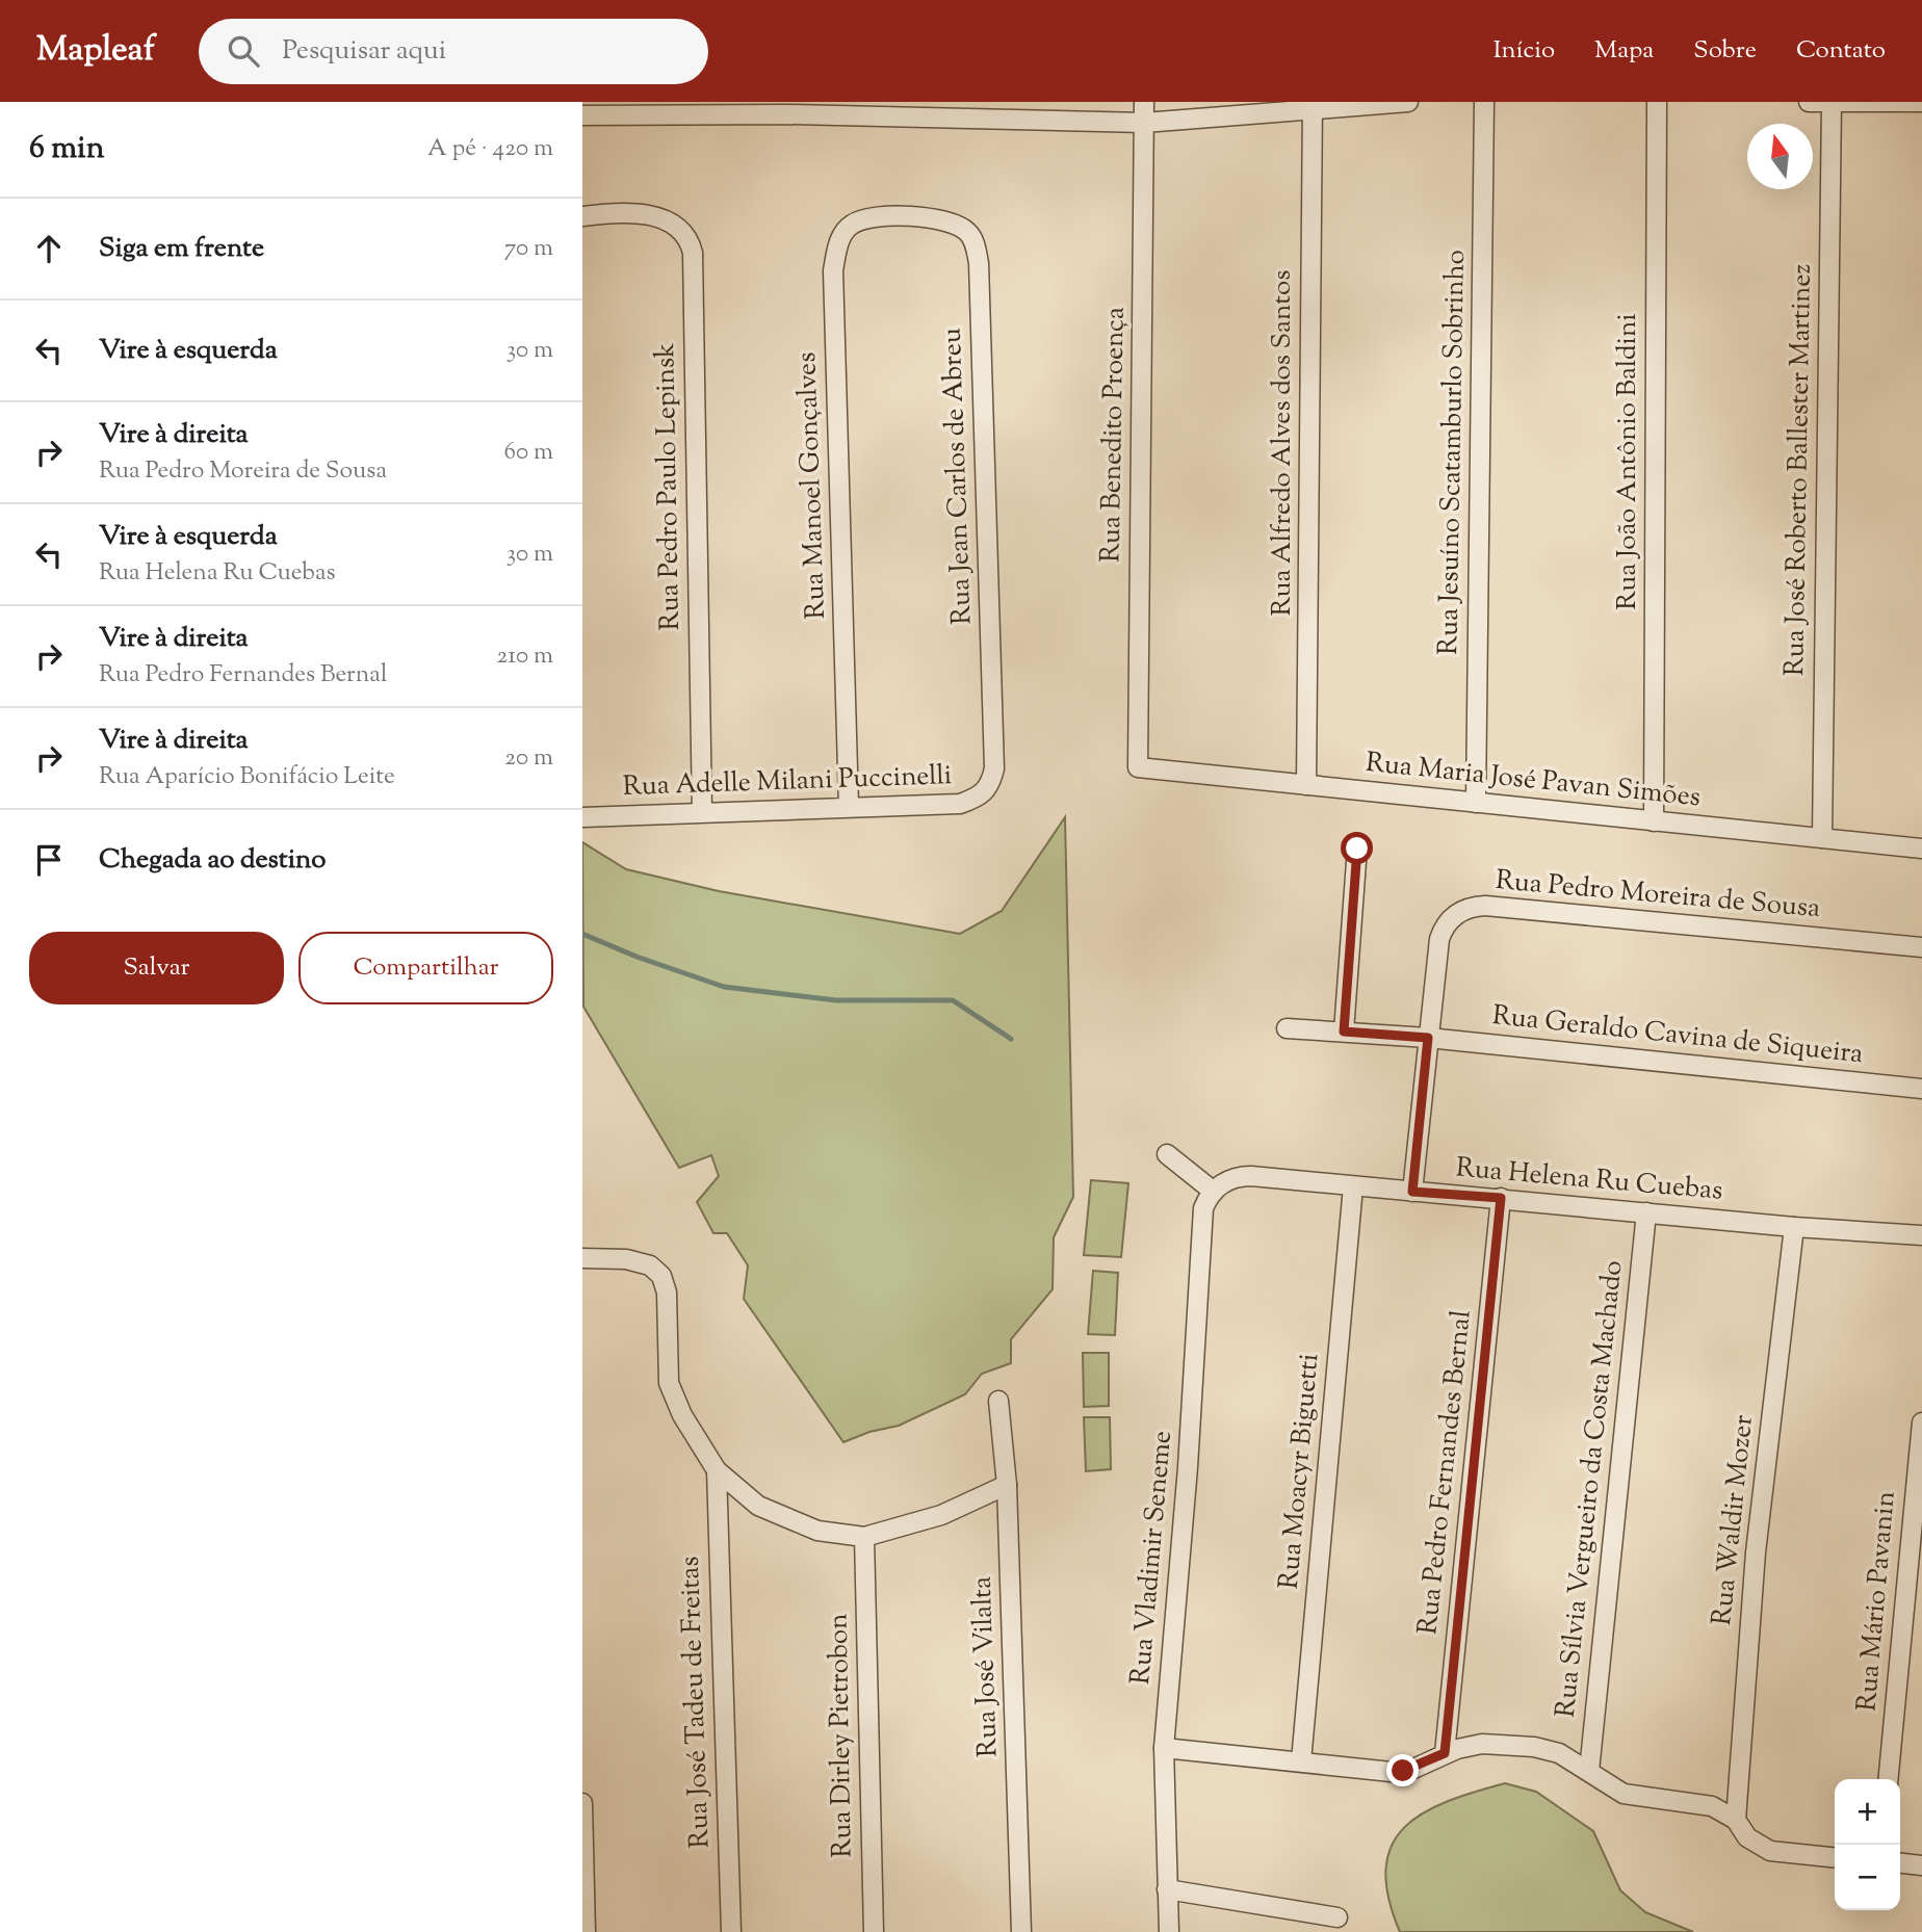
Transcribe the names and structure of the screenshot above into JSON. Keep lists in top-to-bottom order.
{
  "streets": {
    "street": [
      "Rua Benedito Proença",
      "Rua Alfredo Alves dos Santos",
      "Rua Jesuíno Scatamburlo Sobrinho",
      "Rua João Antônio Baldini",
      "Rua José Roberto Ballester Martinez",
      "Rua Jean Carlos de Abreu",
      "Rua Manoel Gonçalves",
      "Rua Pedro Paulo Lepinsk",
      "Rua Maria José Pavan Simões",
      "Rua Adelle Milani Puccinelli",
      "Rua Pedro Moreira de Sousa",
      "Rua Geraldo Cavina de Siqueira",
      "Rua Helena Ru Cuebas",
      "Rua Moacyr Biguetti",
      "Rua Pedro Fernandes Bernal",
      "Rua Sílvia Vergueiro da Costa Machado",
      "Rua Waldir Mozer",
      "Rua Vladimir Seneme",
      "Rua Mário Pavanin",
      "Rua José Vilalta",
      "Rua José Tadeu de Freitas",
      "Rua Dirley Pietrobon"
    ]
  },
  "crossings": [
    ["Rua Benedito Proença", "Rua Maria José Pavan Simões"],
    ["Rua Alfredo Alves dos Santos", "Rua Maria José Pavan Simões"],
    ["Rua Jesuíno Scatamburlo Sobrinho", "Rua Maria José Pavan Simões"],
    ["Rua João Antônio Baldini", "Rua Maria José Pavan Simões"],
    ["Rua José Roberto Ballester Martinez", "Rua Maria José Pavan Simões"],
    ["Rua Jean Carlos de Abreu", "Rua Manoel Gonçalves"],
    ["Rua Jean Carlos de Abreu", "Rua Adelle Milani Puccinelli"],
    ["Rua Manoel Gonçalves", "Rua Adelle Milani Puccinelli"],
    ["Rua Pedro Paulo Lepinsk", "Rua Adelle Milani Puccinelli"],
    ["Rua Pedro Moreira de Sousa", "Rua Geraldo Cavina de Siqueira"],
    ["Rua Pedro Moreira de Sousa", "Rua Helena Ru Cuebas"],
    ["Rua Helena Ru Cuebas", "Rua Moacyr Biguetti"],
    ["Rua Helena Ru Cuebas", "Rua Pedro Fernandes Bernal"],
    ["Rua Helena Ru Cuebas", "Rua Sílvia Vergueiro da Costa Machado"],
    ["Rua Helena Ru Cuebas", "Rua Waldir Mozer"],
    ["Rua Helena Ru Cuebas", "Rua Vladimir Seneme"]
  ],
  "north": "top",
  "page": {
    "header": "Mapleaf",
    "search": "Pesquisar aqui",
    "nav": [
      "Início",
      "Mapa",
      "Sobre",
      "Contato"
    ],
    "heading": ["6 min", "A pé · 420 m"],
    "list": [
      ["Siga em frente", "70 m"],
      ["Vire à esquerda", "30 m"],
      ["Vire à direita", "Rua Pedro Moreira de Sousa", "60 m"],
      ["Vire à esquerda", "Rua Helena Ru Cuebas", "30 m"],
      ["Vire à direita", "Rua Pedro Fernandes Bernal", "210 m"],
      ["Vire à direita", "Rua Aparício Bonifácio Leite", "20 m"],
      "Chegada ao destino"
    ],
    "buttons": ["Salvar", "Compartilhar"],
    "map_buttons": ["+", "−"]
  }
}
